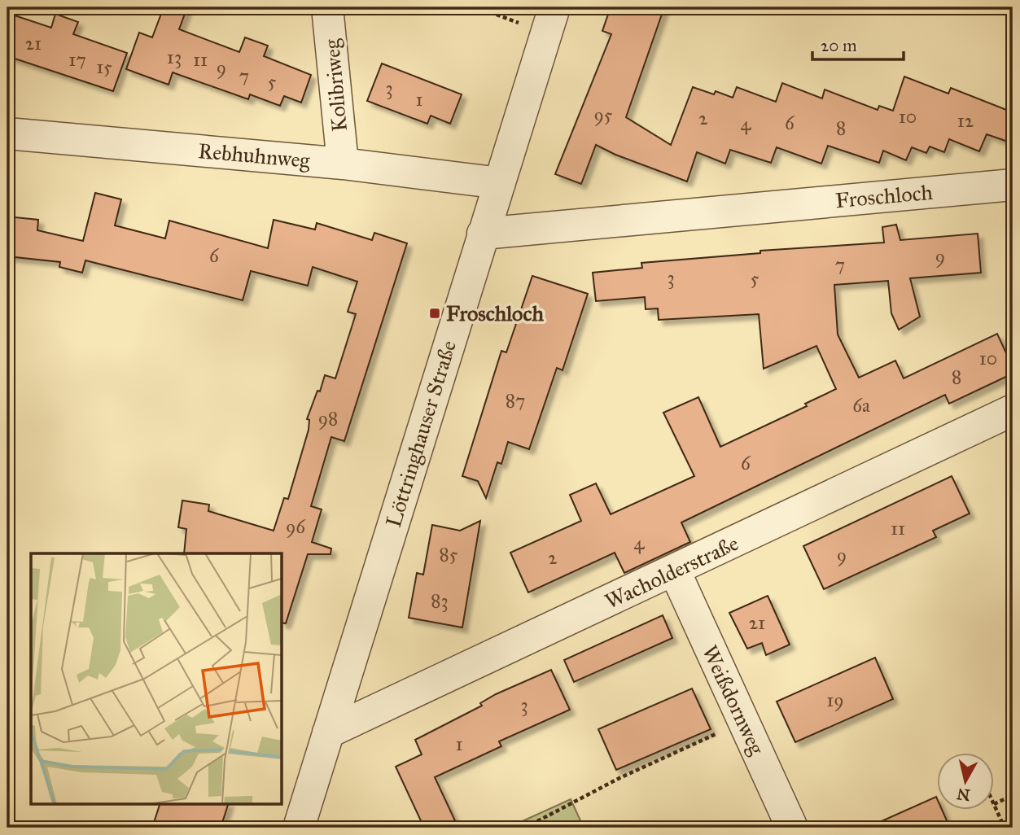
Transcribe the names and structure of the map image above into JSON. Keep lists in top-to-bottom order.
{
  "streets": {
    "street": [
      "Kolibriweg",
      "Rebhuhnweg",
      "Froschloch",
      "Löttringhauser Straße",
      "Wacholderstraße",
      "Weißdornweg"
    ]
  },
  "crossings": [
    ["Kolibriweg", "Rebhuhnweg"],
    ["Rebhuhnweg", "Löttringhauser Straße"],
    ["Froschloch", "Löttringhauser Straße"],
    ["Löttringhauser Straße", "Wacholderstraße"],
    ["Wacholderstraße", "Weißdornweg"]
  ],
  "places": {
    "transit": ["Froschloch"]
  },
  "house_numbers": [
    "21",
    "13",
    "17",
    "11",
    "15",
    "9",
    "7",
    "5",
    "3",
    "1",
    "95",
    "10",
    "2",
    "12",
    "6",
    "4",
    "8",
    "6",
    "9",
    "7",
    "3",
    "5",
    "10",
    "8",
    "87",
    "6a",
    "98",
    "6",
    "96",
    "11",
    "4",
    "85",
    "9",
    "2",
    "83",
    "21",
    "19",
    "3",
    "1"
  ],
  "scale_bar": "20 m",
  "north": "bottom"
}
